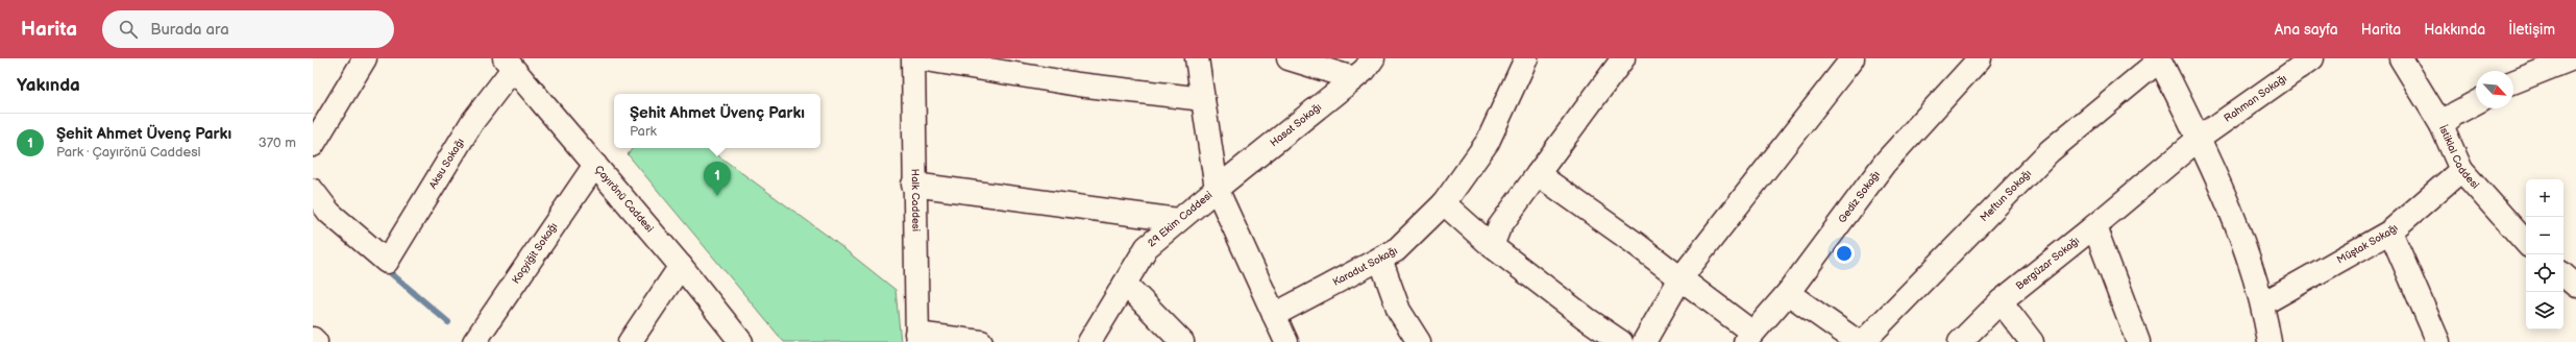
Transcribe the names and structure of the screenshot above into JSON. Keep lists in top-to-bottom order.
{
  "streets": {
    "street": [
      "Rahman Sokağı",
      "Hasat Sokağı",
      "İstiklal Caddesi",
      "Aksu Sokağı",
      "Meftun Sokağı",
      "Gediz Sokağı",
      "Çayırönü Caddesi",
      "Halk Caddesi",
      "29 Ekim Caddesi",
      "Müştak Sokağı",
      "Koçyiğit Sokağı",
      "Bergüzar Sokağı",
      "Karadut Sokağı"
    ]
  },
  "crossings": [
    ["Rahman Sokağı", "Bergüzar Sokağı"],
    ["Hasat Sokağı", "29 Ekim Caddesi"],
    ["İstiklal Caddesi", "Müştak Sokağı"],
    ["Aksu Sokağı", "Çayırönü Caddesi"],
    ["Çayırönü Caddesi", "Koçyiğit Sokağı"]
  ],
  "north": "bottom right",
  "page": {
    "header": "Harita",
    "search": "Burada ara",
    "nav": [
      "Ana sayfa",
      "Harita",
      "Hakkında",
      "İletişim"
    ],
    "heading": "Yakında",
    "popup": ["Şehit Ahmet Üvenç Parkı", "Park"],
    "list": [
      {
        "mark": "1",
        "name": "Şehit Ahmet Üvenç Parkı",
        "note": "Park · Çayırönü Caddesi",
        "value": "370 m"
      }
    ],
    "pins": "1",
    "map_buttons": ["+", "−"]
  }
}
